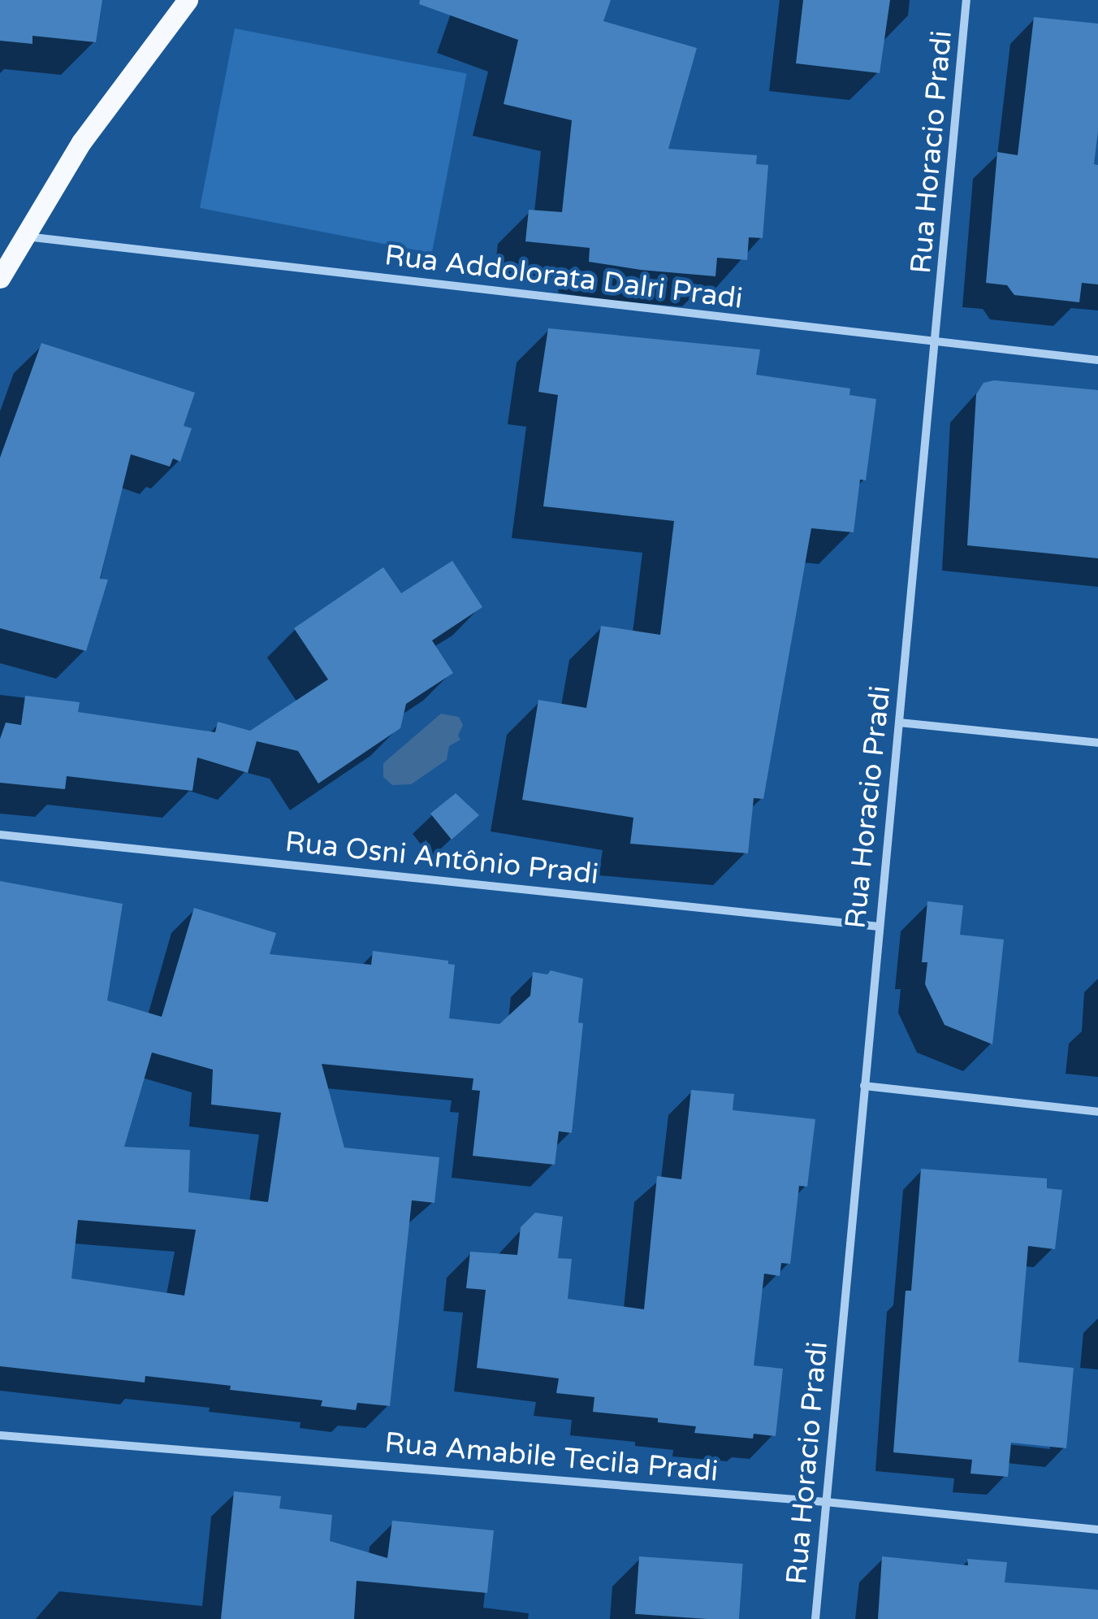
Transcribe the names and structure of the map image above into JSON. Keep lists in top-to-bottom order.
{
  "streets": {
    "street": [
      "Rua Horacio Pradi",
      "Rua Addolorata Dalri Pradi",
      "Rua Osni Antônio Pradi",
      "Rua Amabile Tecila Pradi"
    ]
  },
  "crossings": [
    ["Rua Horacio Pradi", "Rua Addolorata Dalri Pradi"],
    ["Rua Horacio Pradi", "Rua Osni Antônio Pradi"],
    ["Rua Horacio Pradi", "Rua Amabile Tecila Pradi"]
  ]
}
